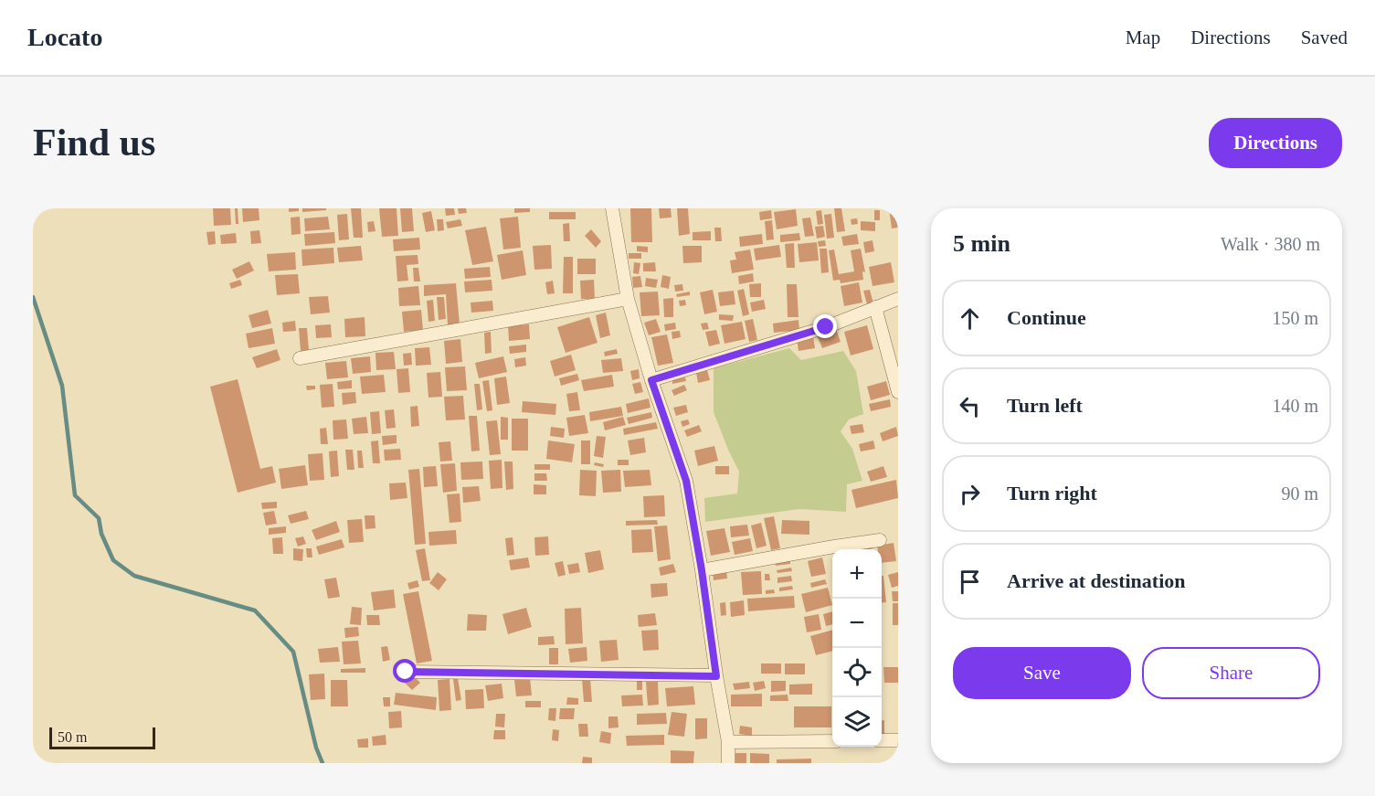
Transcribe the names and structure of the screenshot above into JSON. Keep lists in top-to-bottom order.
{
  "scale_bar": "50 m",
  "page": {
    "header": "Locato",
    "nav": ["Map", "Directions", "Saved"],
    "buttons": [
      "Directions",
      ["Save", "Share"]
    ],
    "title": "Find us",
    "heading": ["5 min", "Walk · 380 m"],
    "list": [
      ["Continue", "150 m"],
      ["Turn left", "140 m"],
      ["Turn right", "90 m"],
      "Arrive at destination"
    ],
    "map_buttons": ["+", "−"],
    "scale": "50 m"
  }
}
